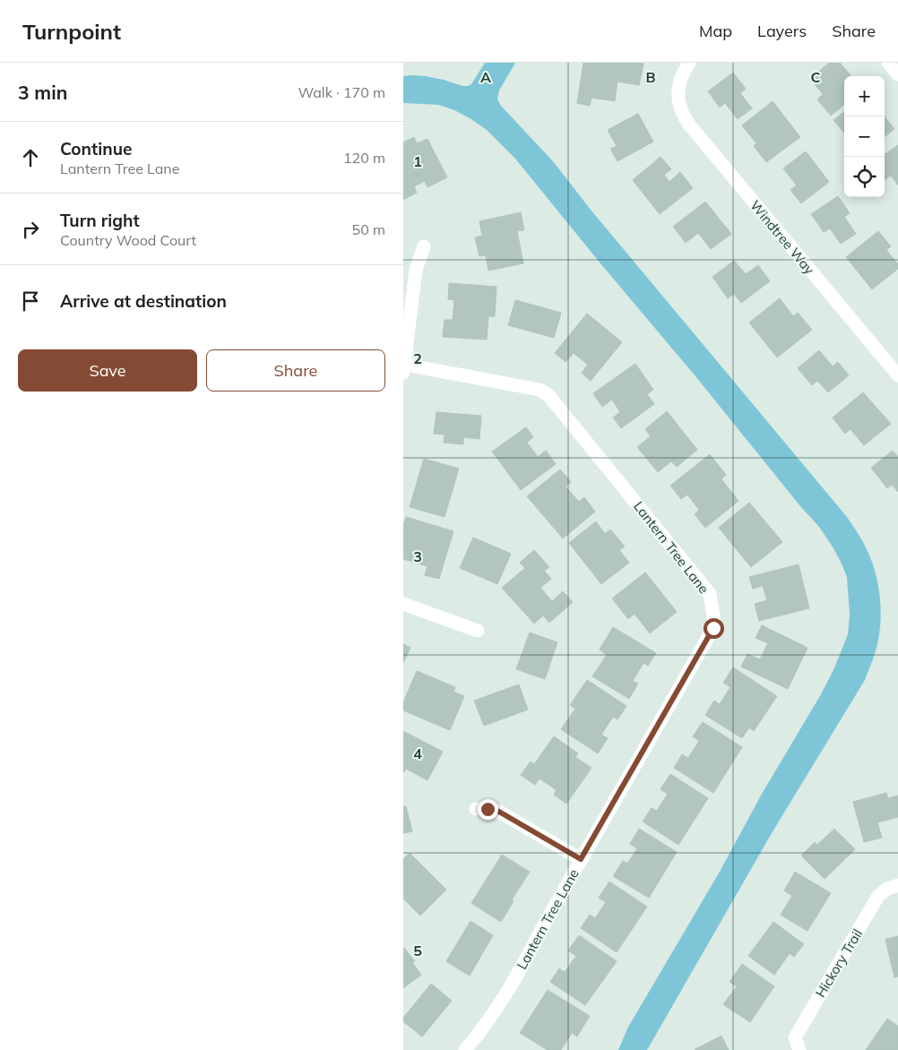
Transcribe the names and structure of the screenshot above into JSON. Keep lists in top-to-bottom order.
{
  "streets": {
    "street": ["Windtree Way", "Lantern Tree Lane", "Hickory Trail"]
  },
  "page": {
    "header": "Turnpoint",
    "nav": ["Map", "Layers", "Share"],
    "heading": ["3 min", "Walk · 170 m"],
    "map_buttons": ["+", "−"],
    "list": [
      ["Continue", "Lantern Tree Lane", "120 m"],
      ["Turn right", "Country Wood Court", "50 m"],
      "Arrive at destination"
    ],
    "buttons": ["Save", "Share"]
  },
  "grid": {
    "columns": ["A", "B", "C"],
    "rows": [
      "1",
      "2",
      "3",
      "4",
      "5"
    ]
  }
}
